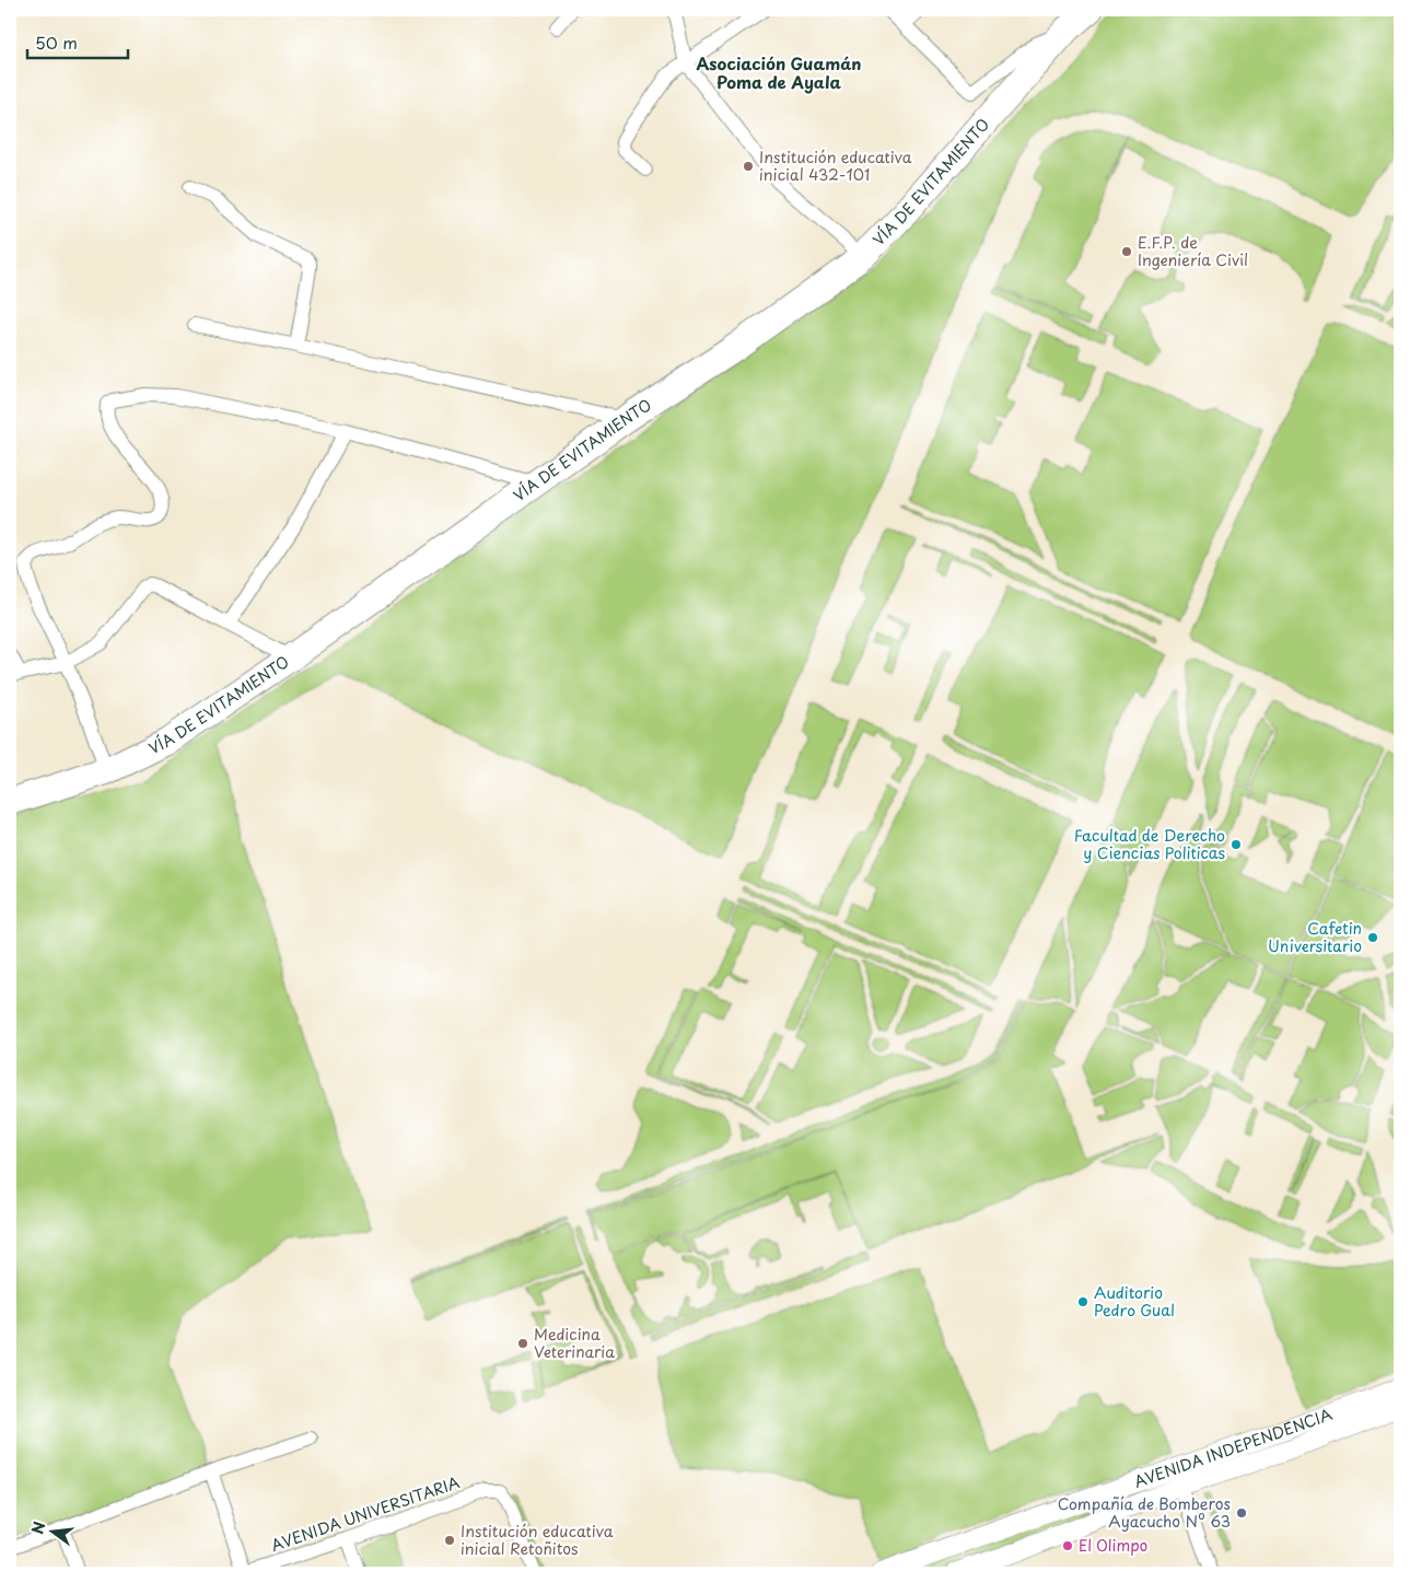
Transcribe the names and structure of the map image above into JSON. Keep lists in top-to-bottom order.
{
  "streets": {
    "highway": ["VÍA DE EVITAMIENTO"],
    "street": ["AVENIDA INDEPENDENCIA", "AVENIDA UNIVERSITARIA"]
  },
  "districts": ["Asociación Guamán Poma de Ayala"],
  "places": [
    "Institución educativa inicial 432-101",
    "E.F.P. de Ingeniería Civil",
    "Facultad de Derecho y Ciencias Politicas",
    "Cafetin Universitario",
    "Auditorio Pedro Gual",
    "Medicina Veterinaria",
    "Compañía de Bomberos Ayacucho Nº 63",
    "Institución educativa inicial Retoñitos",
    "El Olimpo"
  ],
  "scale_bar": "50 m",
  "north": "left"
}
